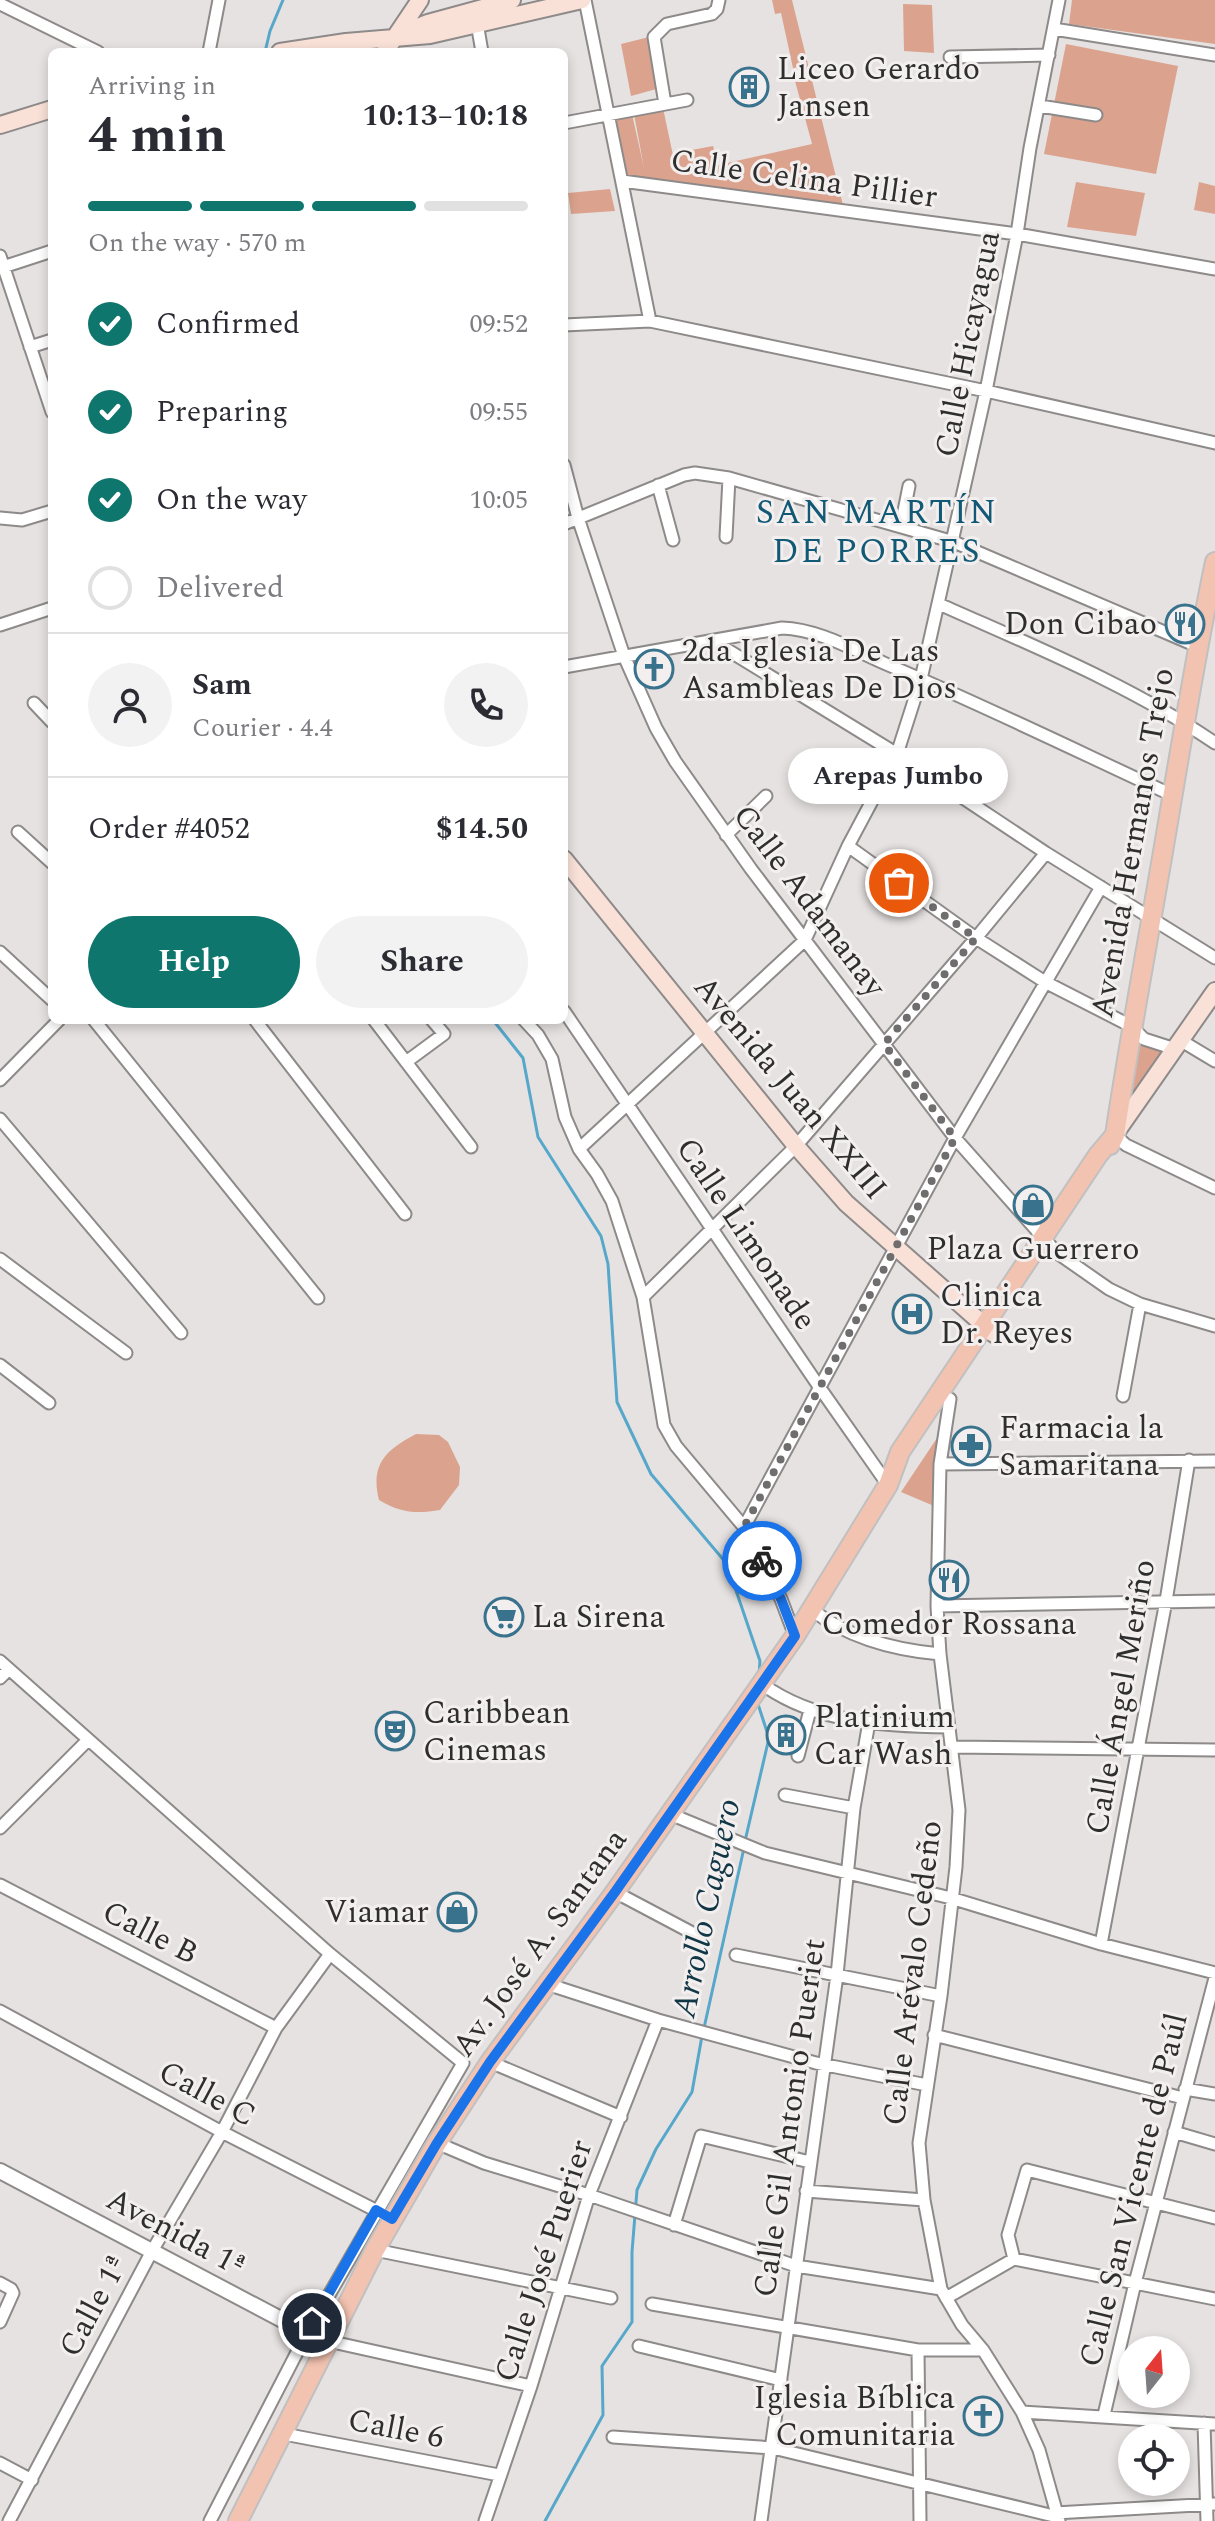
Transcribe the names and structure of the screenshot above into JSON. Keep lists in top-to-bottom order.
{
  "streets": {
    "main road": ["Avenida Hermanos Trejo", "Avenida Juan XXIII", "Av. José A. Santana"],
    "street": [
      "Calle Celina Pillier",
      "Calle Hicayagua",
      "Calle Adamanay",
      "Calle Limonade",
      "Calle Ángel Meriño",
      "Calle B",
      "Calle Arévalo Cedeño",
      "Calle C",
      "Calle Gil Antonio Pueriet",
      "Calle San Vicente de Paúl",
      "Avenida 1ª",
      "Calle José Puerier",
      "Calle 1ª",
      "Calle 6"
    ]
  },
  "crossings": [
    ["Calle Celina Pillier", "Calle Hicayagua"],
    ["Calle Hicayagua", "Calle Adamanay"],
    ["Calle Hicayagua", "Avenida Juan XXIII"],
    ["Calle Hicayagua", "Calle Limonade"],
    ["Calle Limonade", "Av. José A. Santana"],
    ["Calle B", "Calle 1ª"],
    ["Av. José A. Santana", "Calle C"],
    ["Av. José A. Santana", "Avenida 1ª"],
    ["Av. José A. Santana", "Calle 6"],
    ["Calle C", "Calle 1ª"],
    ["Avenida 1ª", "Calle 1ª"],
    ["Calle José Puerier", "Calle 6"]
  ],
  "districts": ["SAN MARTÍN DE PORRES"],
  "water": ["Arrollo Caguero"],
  "places": {
    "building": ["Liceo Gerardo Jansen", "Platinium Car Wash"],
    "restaurant": ["Don Cibao", "Comedor Rossana"],
    "church": ["2da Iglesia De Las Asambleas De Dios", "Iglesia Bíblica Comunitaria"],
    "other": ["Arepas Jumbo"],
    "shop": ["Plaza Guerrero", "Viamar"],
    "hospital": ["Clinica Dr. Reyes"],
    "pharmacy": ["Farmacia la Samaritana"],
    "supermarket": ["La Sirena"],
    "theatre": ["Caribbean Cinemas"]
  },
  "north": "top",
  "page": {
    "heading": ["4 min", "Arriving in", "10:13–10:18"],
    "panel": [
      "Sam",
      "Courier · 4.4",
      "Order #4052",
      "$14.50"
    ],
    "bar": "On the way · 570 m",
    "list": [
      ["Confirmed", "09:52"],
      ["Preparing", "09:55"],
      ["On the way", "10:05"],
      "Delivered"
    ],
    "bubble": "Arepas Jumbo",
    "buttons": ["Help", "Share"]
  }
}
